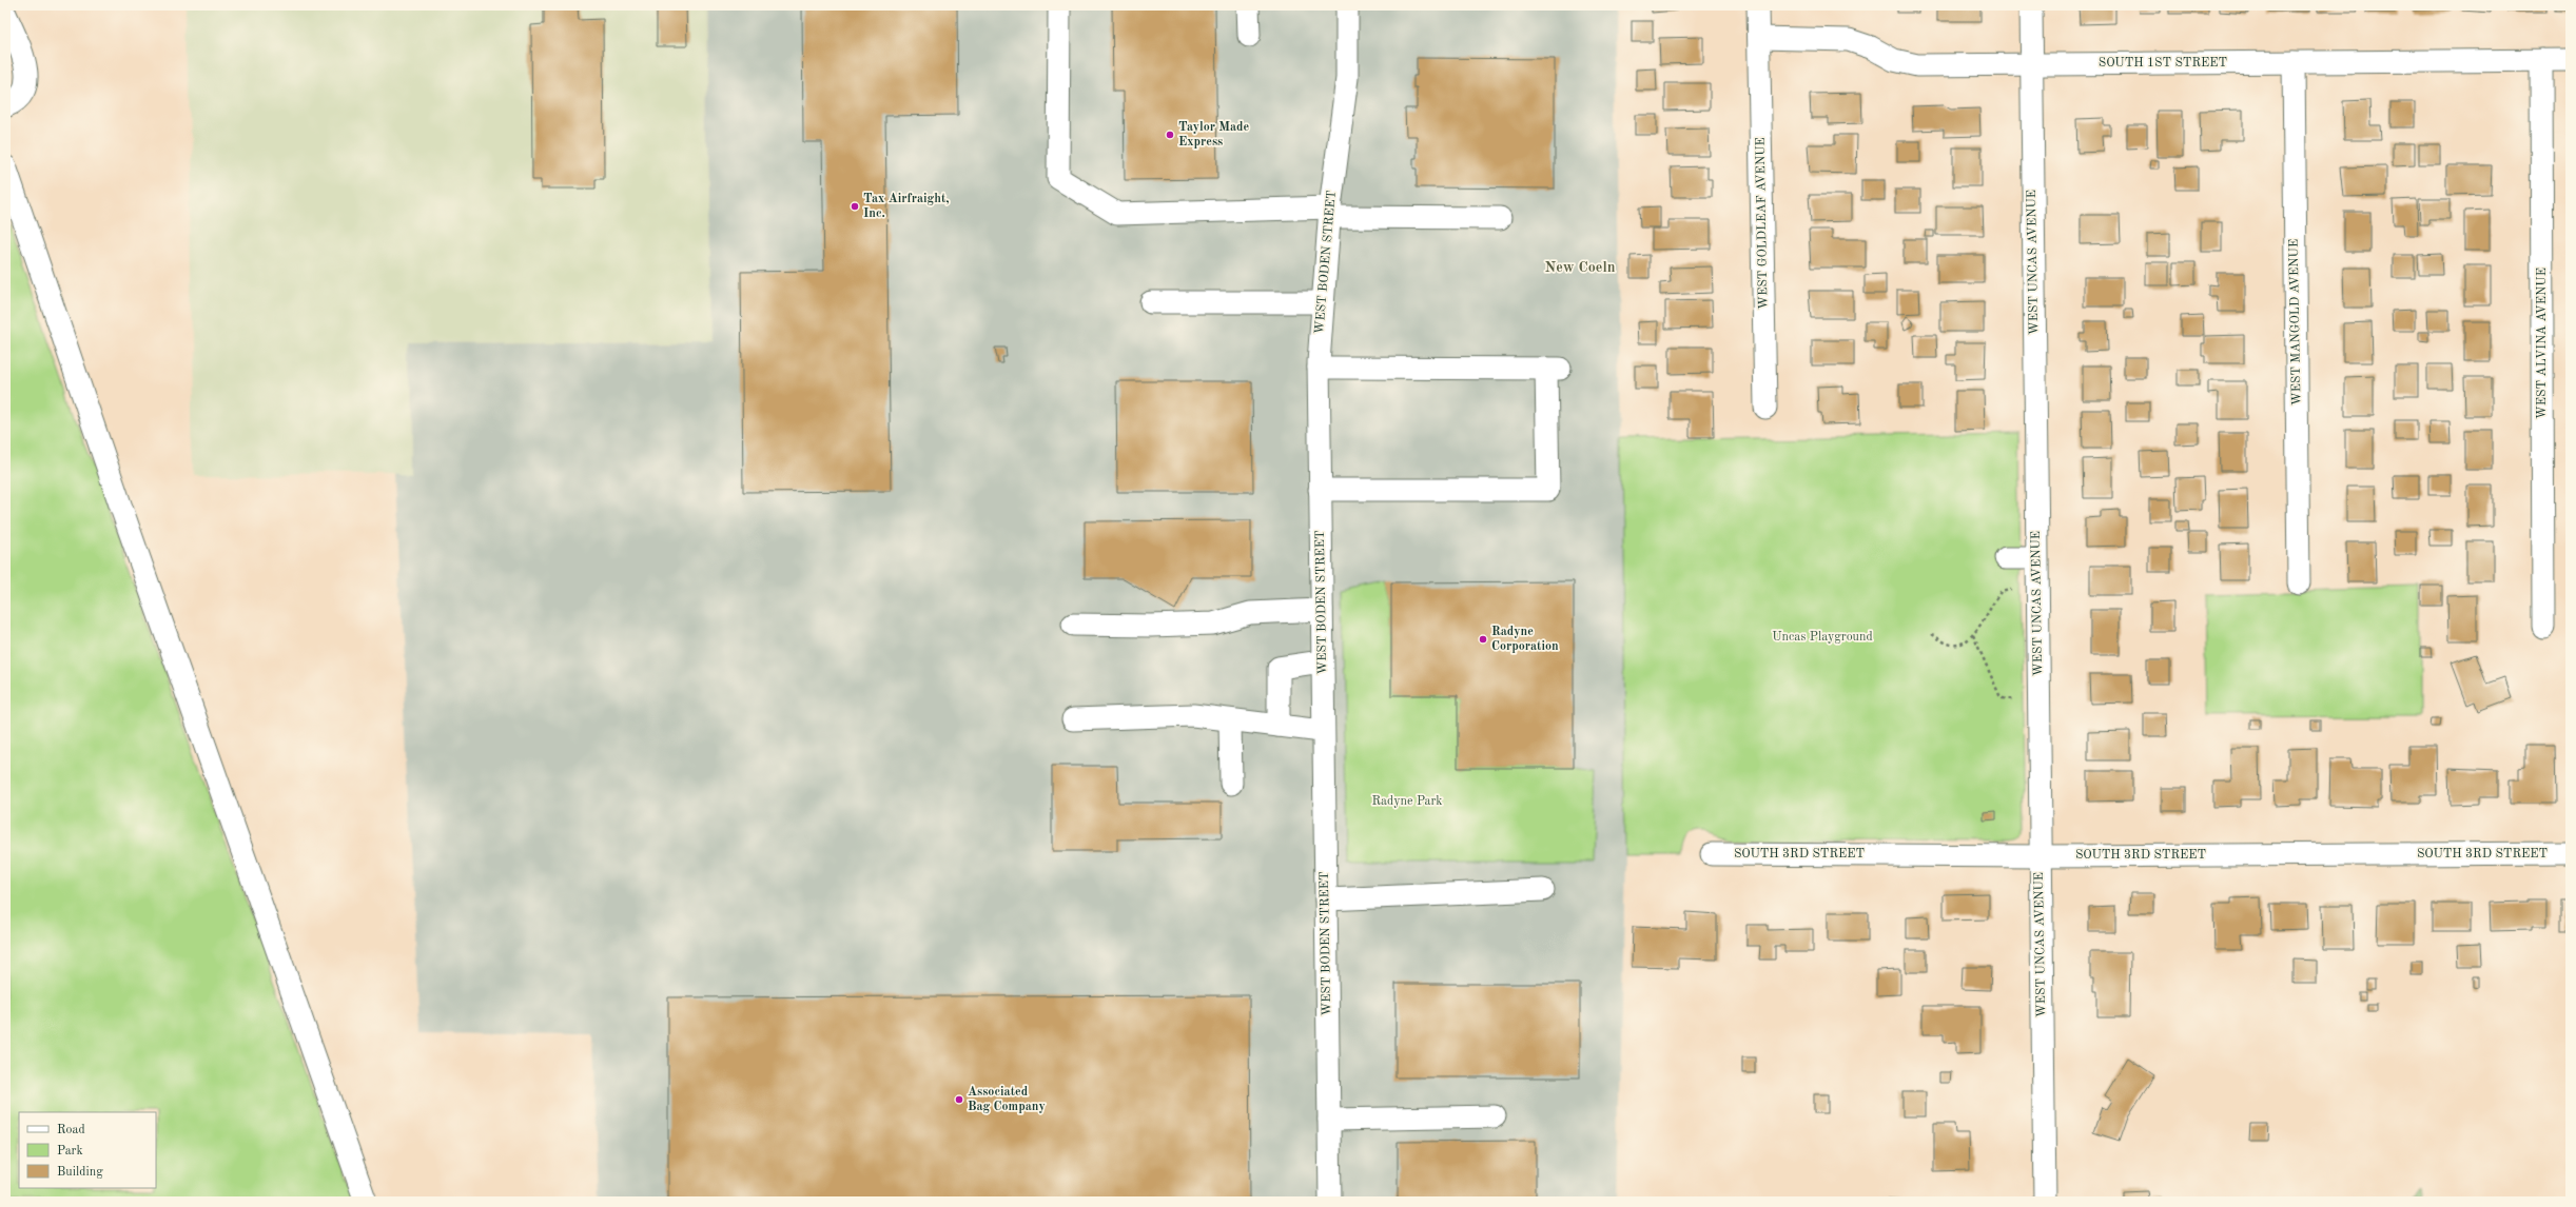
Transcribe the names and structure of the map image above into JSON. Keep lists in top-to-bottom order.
{
  "streets": {
    "street": [
      "SOUTH 1ST STREET",
      "WEST GOLDLEAF AVENUE",
      "WEST BODEN STREET",
      "WEST UNCAS AVENUE",
      "WEST MANGOLD AVENUE",
      "WEST ALVINA AVENUE",
      "SOUTH 3RD STREET"
    ]
  },
  "crossings": [
    ["SOUTH 1ST STREET", "WEST GOLDLEAF AVENUE"],
    ["SOUTH 1ST STREET", "WEST UNCAS AVENUE"],
    ["SOUTH 1ST STREET", "WEST MANGOLD AVENUE"],
    ["SOUTH 1ST STREET", "WEST ALVINA AVENUE"],
    ["WEST UNCAS AVENUE", "SOUTH 3RD STREET"]
  ],
  "districts": ["New Coeln"],
  "parks": ["Uncas Playground", "Radyne Park"],
  "places": [
    "Taylor Made Express",
    "Tax Airfraight, Inc.",
    "Radyne Corporation",
    "Associated Bag Company"
  ],
  "legend": ["Road", "Park", "Building"]
}
